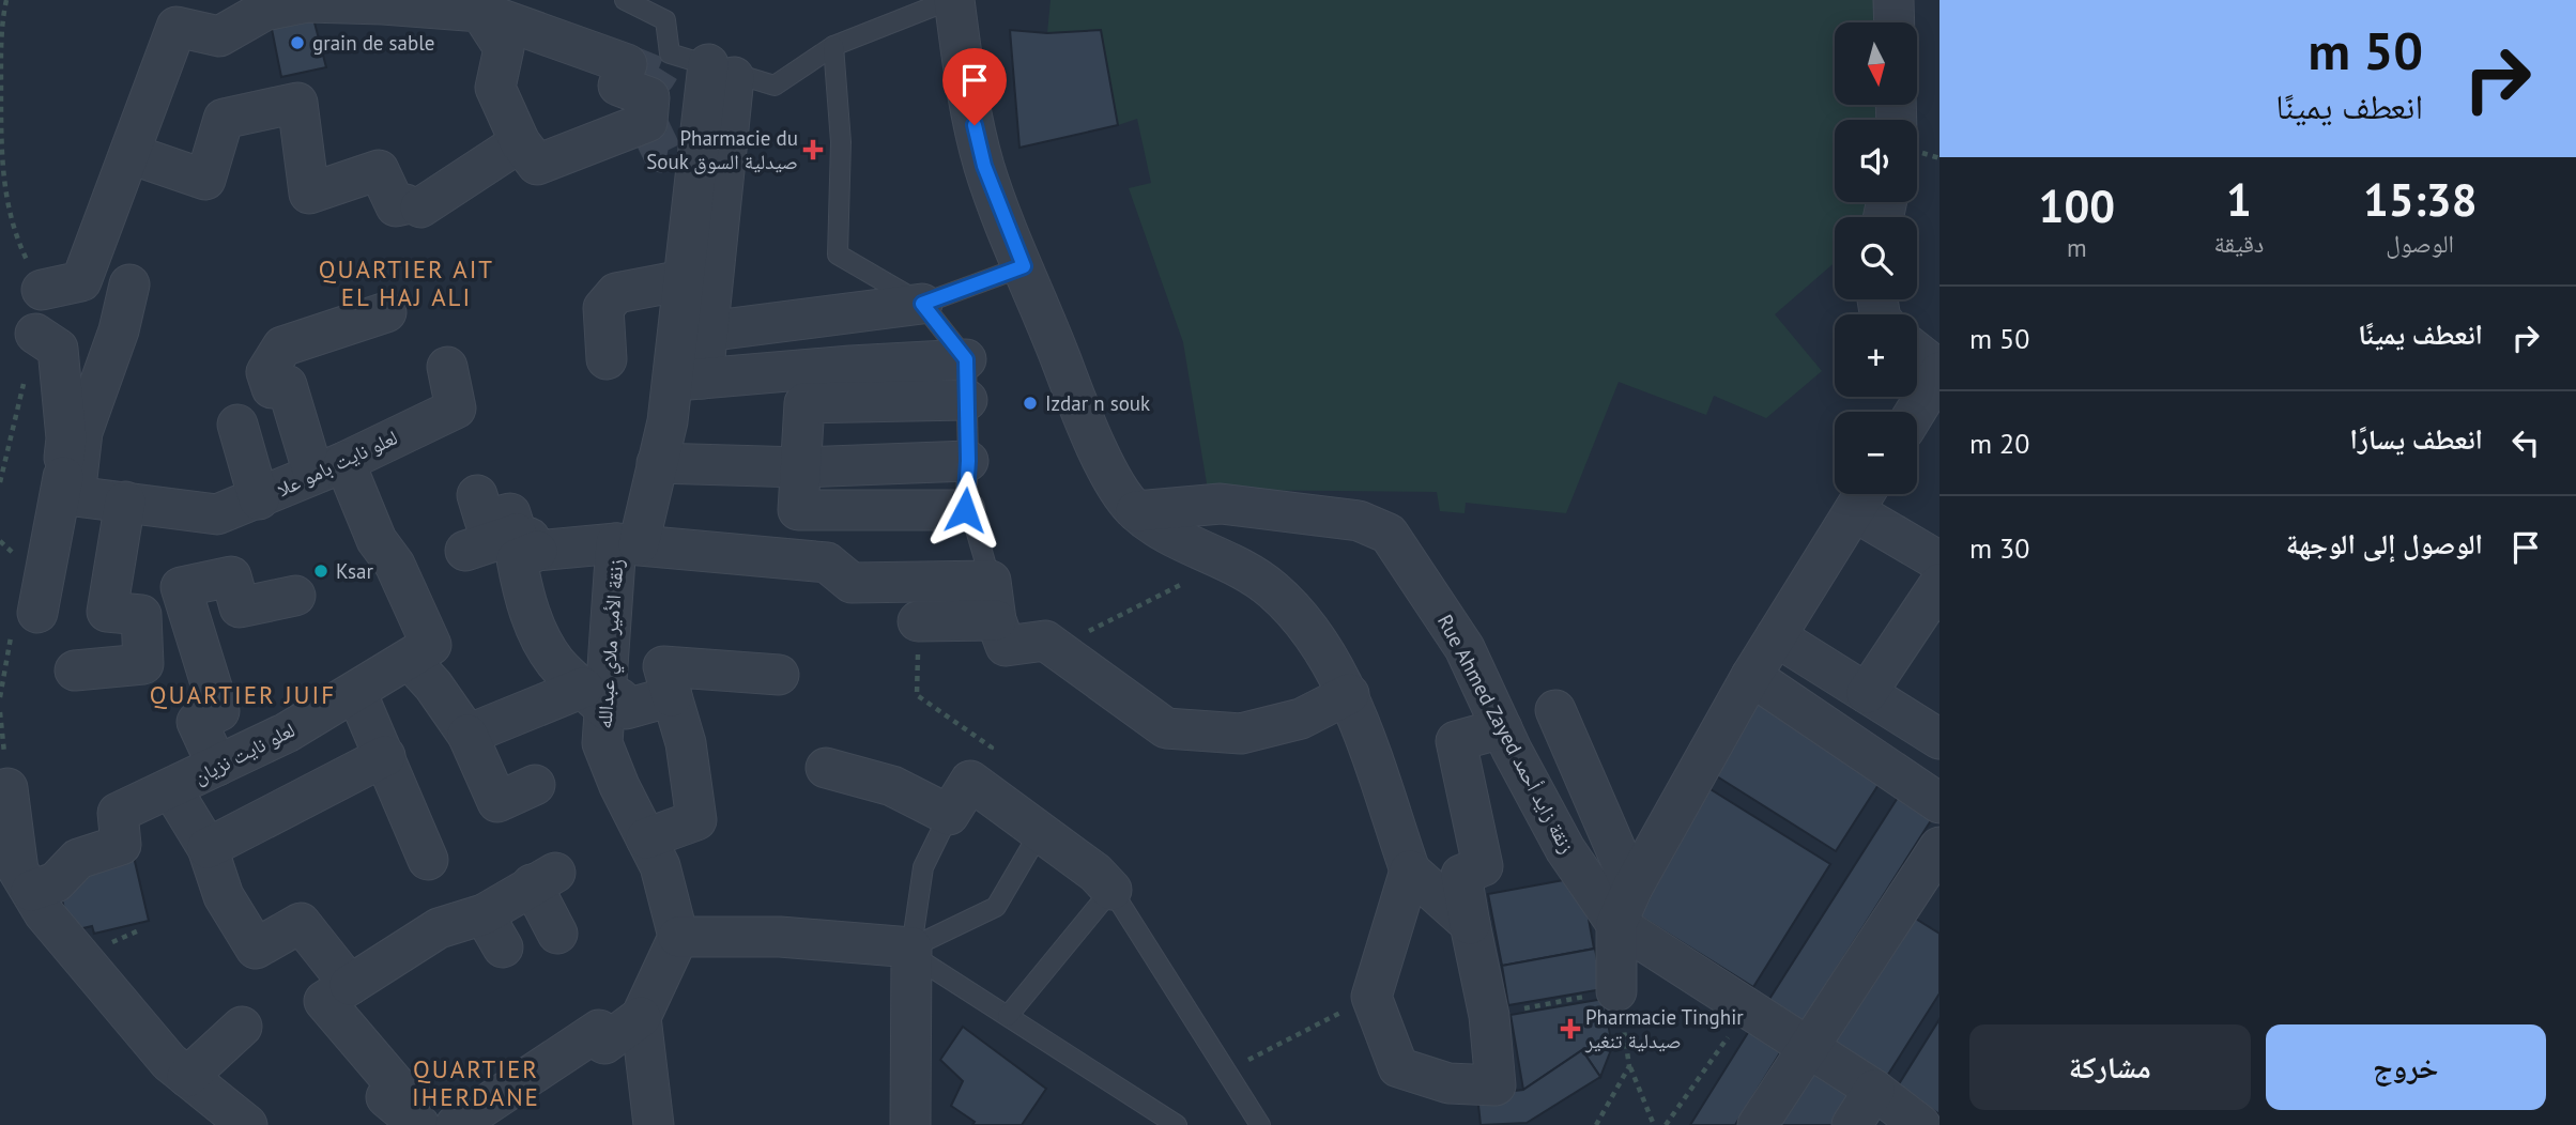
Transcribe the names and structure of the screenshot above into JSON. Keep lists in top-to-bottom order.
{
  "streets": {
    "street": [
      "لعلو نايت بامو علا",
      "زنقة الأمير ملاي عبدالله",
      "Rue Ahmed Zayed زنقة زايد أحمد",
      "لعلو نايت نزيان"
    ]
  },
  "districts": ["QUARTIER AIT EL HAJ ALI", "QUARTIER JUIF", "QUARTIER IHERDANE"],
  "places": {
    "other": ["grain de sable", "Izdar n souk", "Ksar"],
    "health": ["Pharmacie du Souk صيدلية السوق", "Pharmacie Tinghir صيدلية تنغير"]
  },
  "north": "bottom",
  "page": {
    "turn": ["50 m", "انعطف يمينًا"],
    "map_buttons": ["+", "−"],
    "eta": [
      "15:38",
      "الوصول",
      "1",
      "دقيقة",
      "100",
      "m"
    ],
    "list": [
      {
        "name": "انعطف يمينًا",
        "value": "50 m"
      },
      {
        "name": "انعطف يسارًا",
        "value": "20 m"
      },
      {
        "name": "الوصول إلى الوجهة",
        "value": "30 m"
      }
    ],
    "buttons": ["خروج", "مشاركة"]
  }
}
